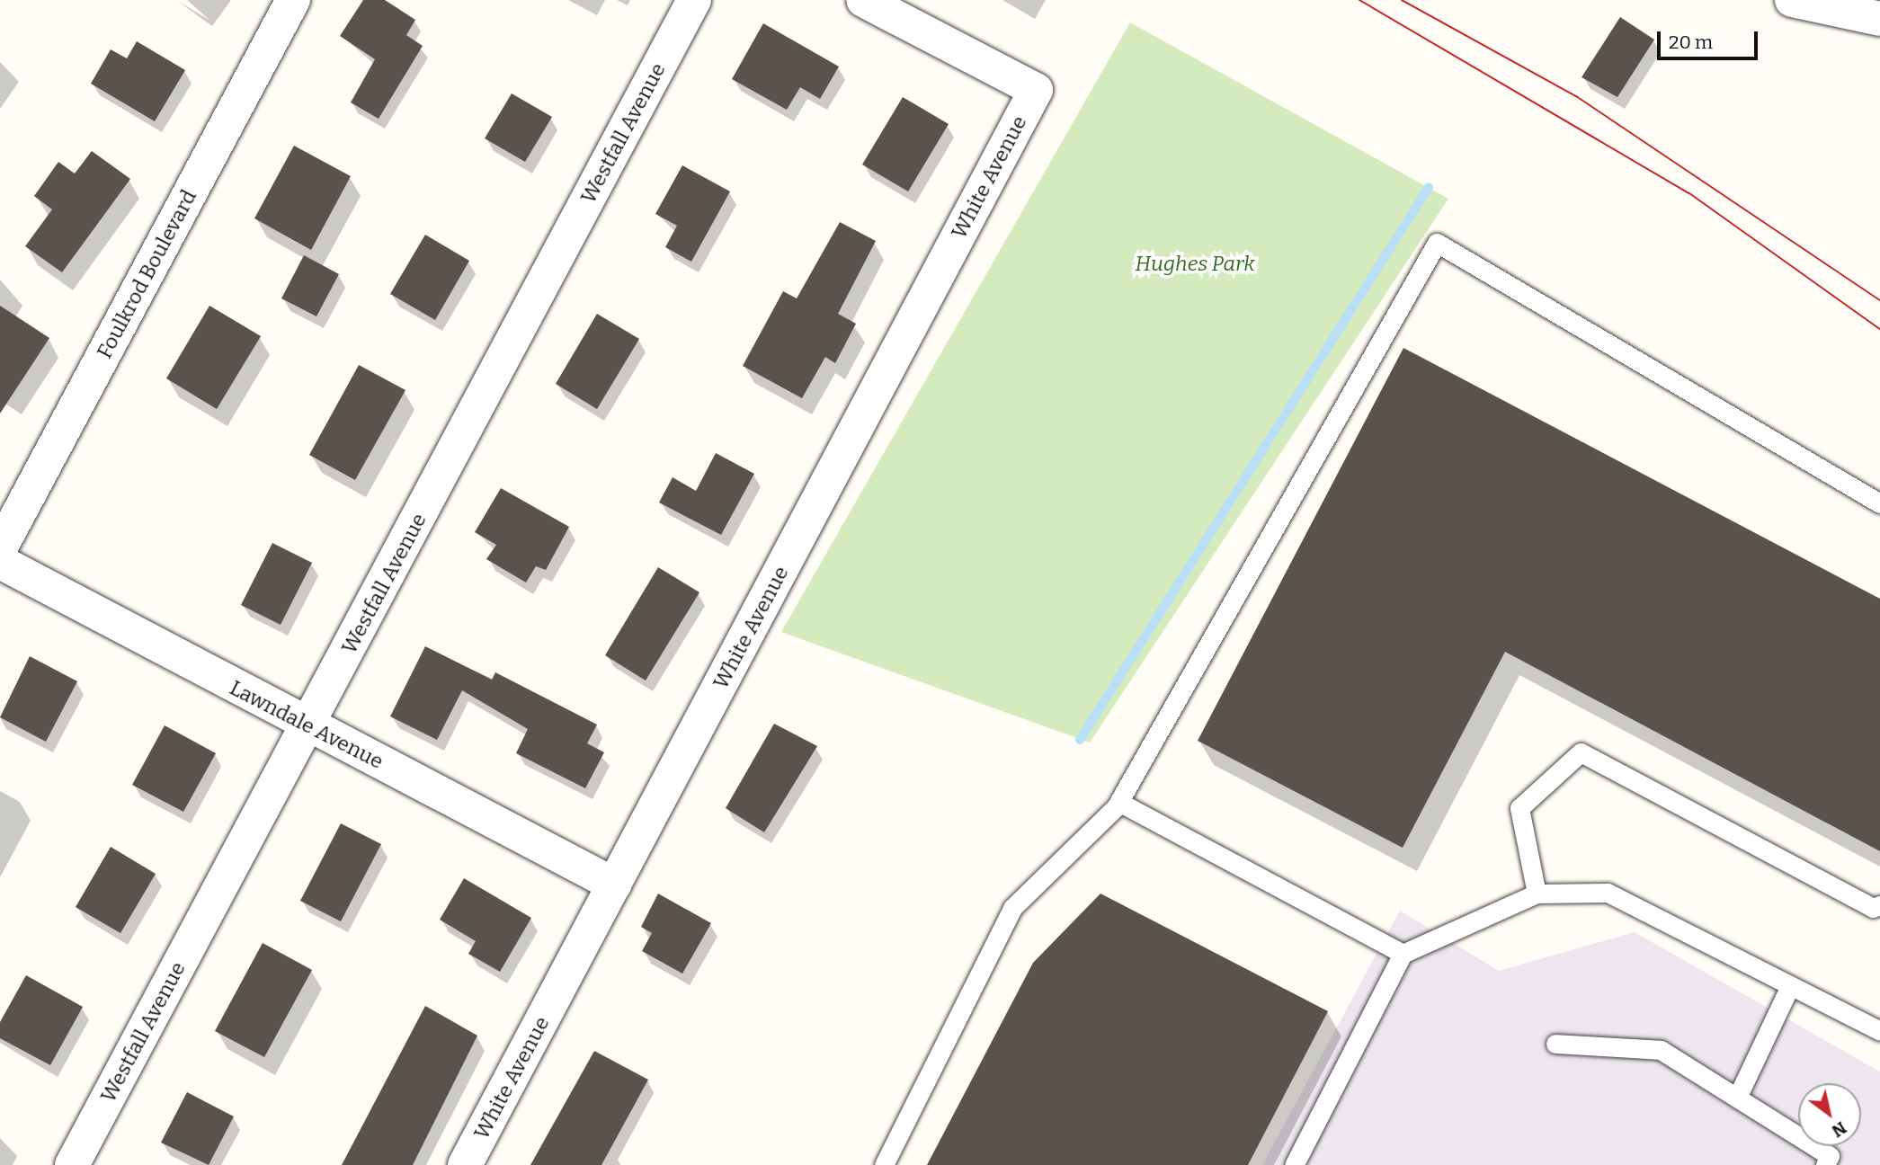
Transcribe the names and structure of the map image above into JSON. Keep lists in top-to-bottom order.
{
  "streets": {
    "street": [
      "Westfall Avenue",
      "White Avenue",
      "Foulkrod Boulevard",
      "Lawndale Avenue"
    ]
  },
  "crossings": [
    ["Westfall Avenue", "Lawndale Avenue"],
    ["White Avenue", "Lawndale Avenue"]
  ],
  "parks": ["Hughes Park"],
  "scale_bar": "20 m",
  "north": "bottom right"
}
